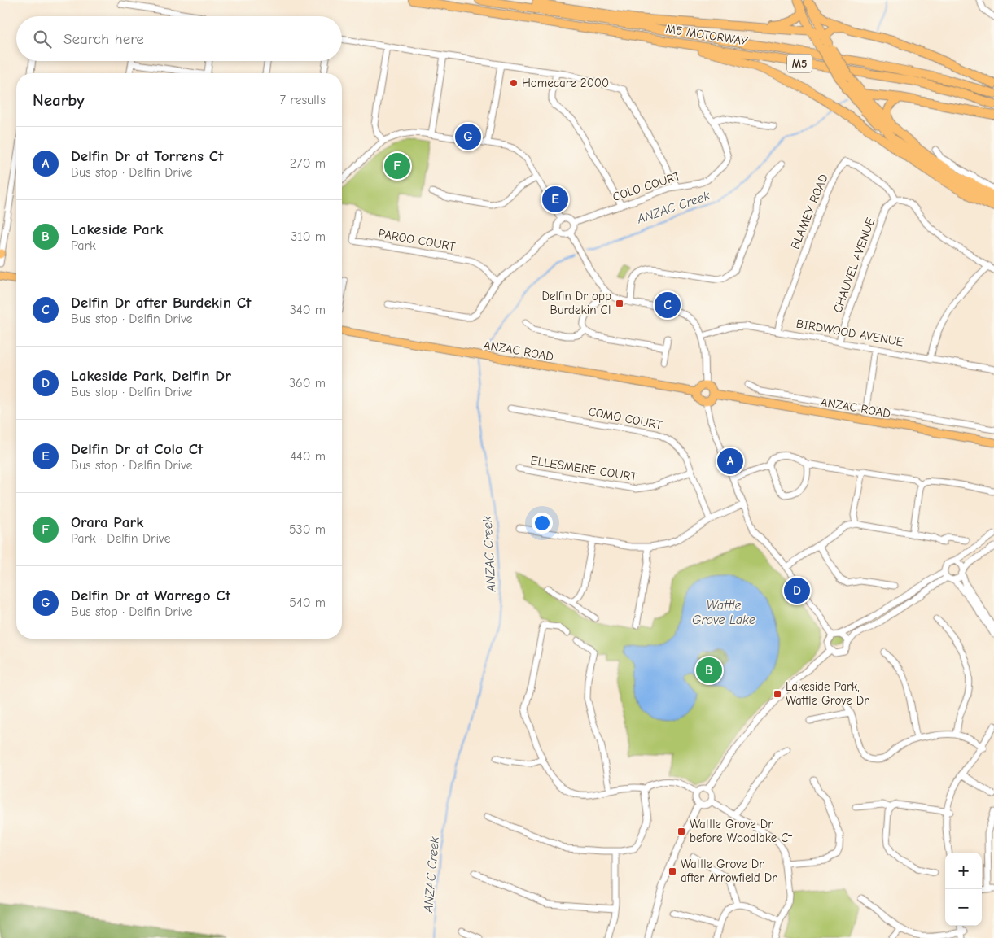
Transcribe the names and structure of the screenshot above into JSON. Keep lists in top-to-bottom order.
{
  "streets": {
    "highway": ["M5 MOTORWAY", "M5"],
    "main road": ["ANZAC ROAD"],
    "street": [
      "COLO COURT",
      "BLAMEY ROAD",
      "PAROO COURT",
      "CHAUVEL AVENUE",
      "BIRDWOOD AVENUE",
      "COMO COURT",
      "ELLESMERE COURT"
    ]
  },
  "crossings": [
    ["BLAMEY ROAD", "CHAUVEL AVENUE"],
    ["BLAMEY ROAD", "BIRDWOOD AVENUE"],
    ["CHAUVEL AVENUE", "BIRDWOOD AVENUE"],
    ["COMO COURT", "ELLESMERE COURT"]
  ],
  "water": ["ANZAC Creek", "Wattle Grove Lake"],
  "places": {
    "other": ["Homecare 2000"],
    "transit": [
      "Delfin Dr opp Burdekin Ct",
      "Lakeside Park, Wattle Grove Dr",
      "Wattle Grove Dr before Woodlake Ct",
      "Wattle Grove Dr after Arrowfield Dr"
    ]
  },
  "page": {
    "search": "Search here",
    "heading": ["Nearby", "7 results"],
    "pins": [
      "G",
      "F",
      "E",
      "C",
      "A",
      "D",
      "B"
    ],
    "list": [
      {
        "mark": "A",
        "name": "Delfin Dr at Torrens Ct",
        "note": "Bus stop · Delfin Drive",
        "value": "270 m"
      },
      {
        "mark": "B",
        "name": "Lakeside Park",
        "note": "Park",
        "value": "310 m"
      },
      {
        "mark": "C",
        "name": "Delfin Dr after Burdekin Ct",
        "note": "Bus stop · Delfin Drive",
        "value": "340 m"
      },
      {
        "mark": "D",
        "name": "Lakeside Park, Delfin Dr",
        "note": "Bus stop · Delfin Drive",
        "value": "360 m"
      },
      {
        "mark": "E",
        "name": "Delfin Dr at Colo Ct",
        "note": "Bus stop · Delfin Drive",
        "value": "440 m"
      },
      {
        "mark": "F",
        "name": "Orara Park",
        "note": "Park · Delfin Drive",
        "value": "530 m"
      },
      {
        "mark": "G",
        "name": "Delfin Dr at Warrego Ct",
        "note": "Bus stop · Delfin Drive",
        "value": "540 m"
      }
    ],
    "map_buttons": ["+", "−"]
  }
}
